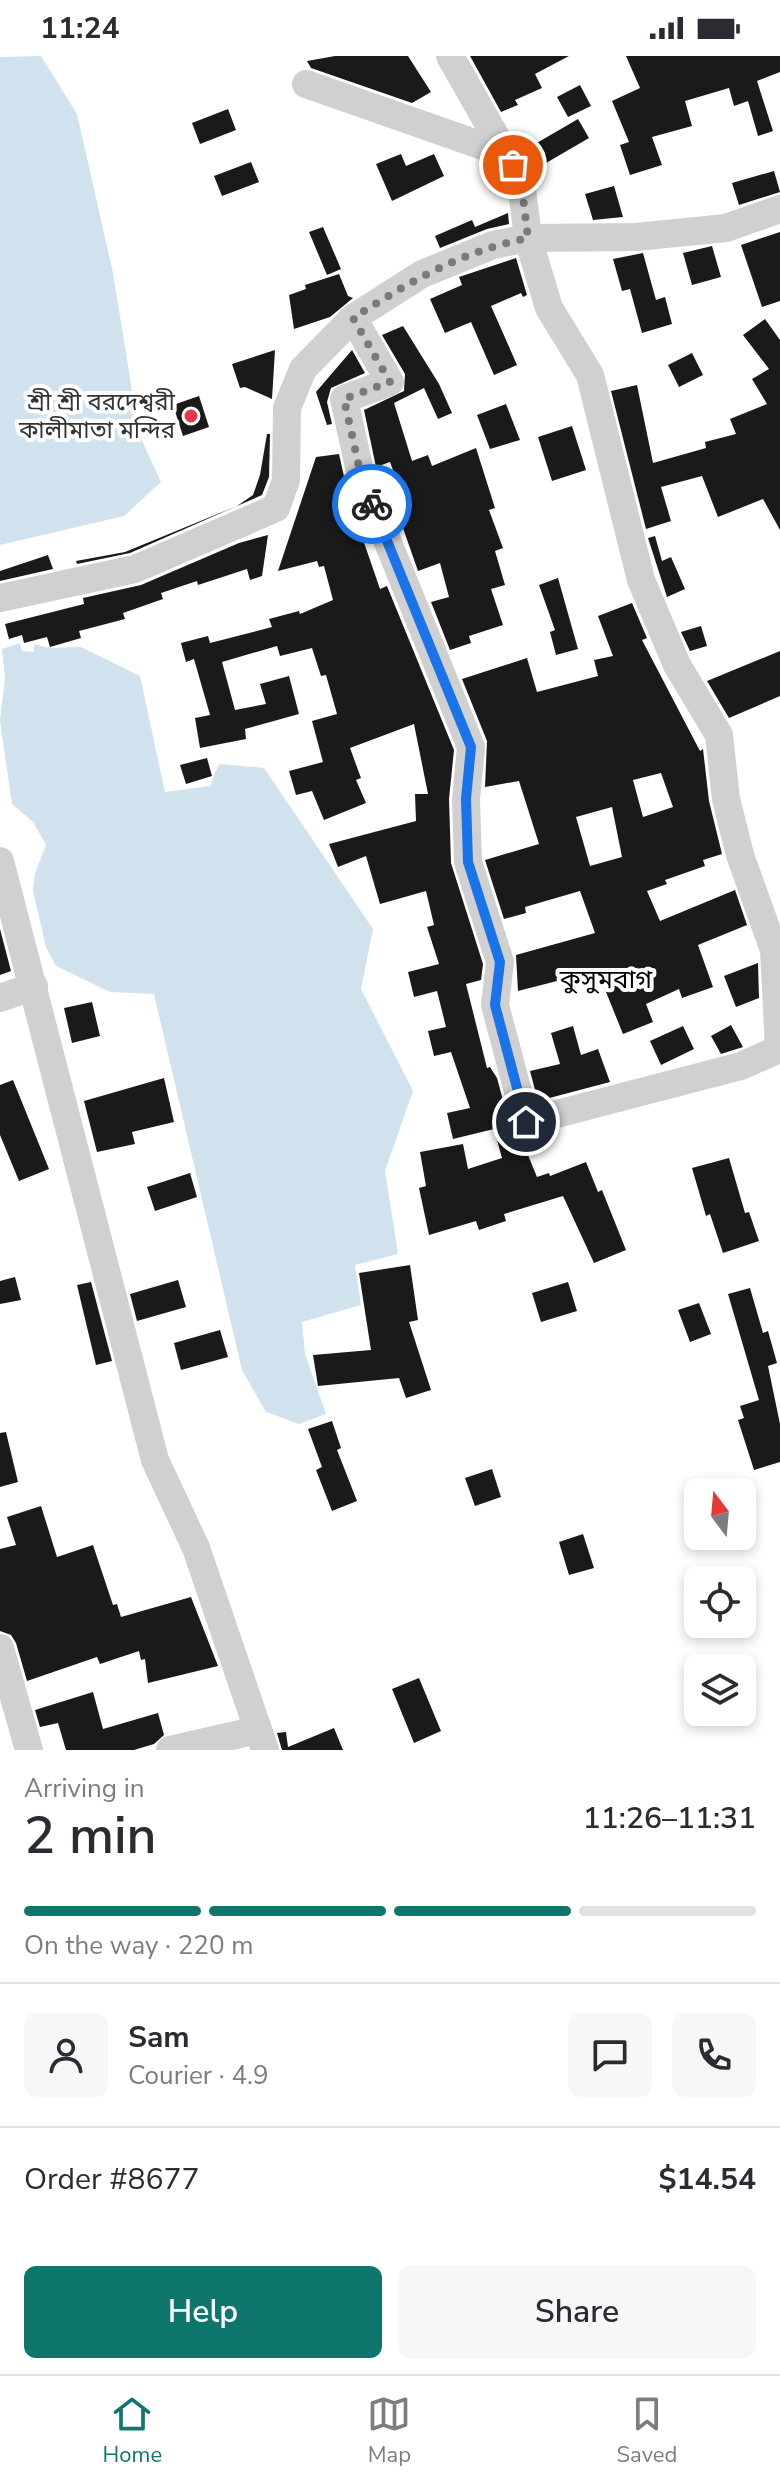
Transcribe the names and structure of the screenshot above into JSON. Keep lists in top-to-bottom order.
{
  "districts": ["কুসুমবাগ"],
  "places": ["শ্রী শ্রী বরদেশ্বরী কালীমাতা মন্দির"],
  "north": "top",
  "page": {
    "status": "11:24",
    "heading": ["2 min", "Arriving in", "11:26–11:31"],
    "panel": [
      "Sam",
      "Courier · 4.9",
      "Order #8677",
      "$14.54"
    ],
    "bar": "On the way · 220 m",
    "buttons": ["Help", "Share"],
    "tabs": ["Home", "Map", "Saved"]
  }
}
